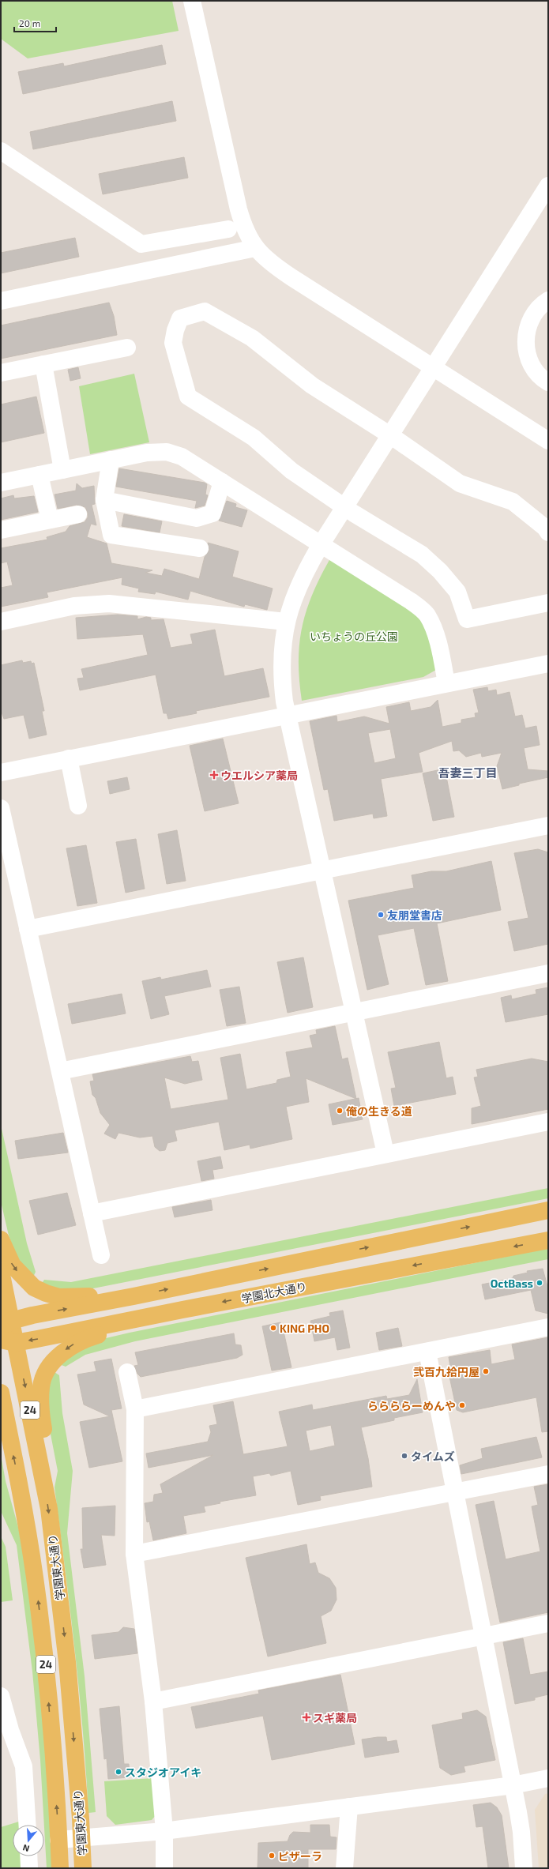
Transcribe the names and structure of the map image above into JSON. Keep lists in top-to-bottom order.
{
  "streets": {
    "main road": ["学園北大通り", "24", "学園東大通り"]
  },
  "crossings": [
    ["学園北大通り", "学園東大通り"]
  ],
  "districts": ["吾妻三丁目"],
  "parks": ["いちょうの丘公園"],
  "places": {
    "health": ["ウエルシア薬局", "スギ薬局"],
    "other": [
      "友朋堂書店",
      "俺の生きる道",
      "OctBass",
      "KING PHO",
      "弐百九拾円屋",
      "ららららーめんや",
      "タイムズ",
      "スタジオアイキ",
      "ピザーラ"
    ]
  },
  "scale_bar": "20 m",
  "north": "bottom"
}
